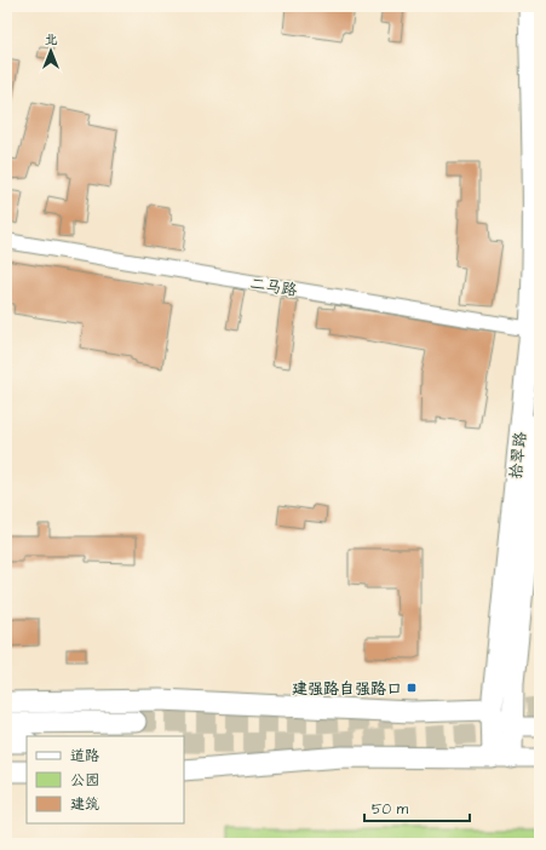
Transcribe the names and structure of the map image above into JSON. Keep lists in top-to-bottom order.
{
  "streets": {
    "main road": ["拾翠路"],
    "street": ["二马路"]
  },
  "crossings": [
    ["二马路", "拾翠路"]
  ],
  "places": {
    "transit": ["建强路自强路口"]
  },
  "legend": ["道路", "公园", "建筑"],
  "scale_bar": "50 m",
  "north": "top"
}
